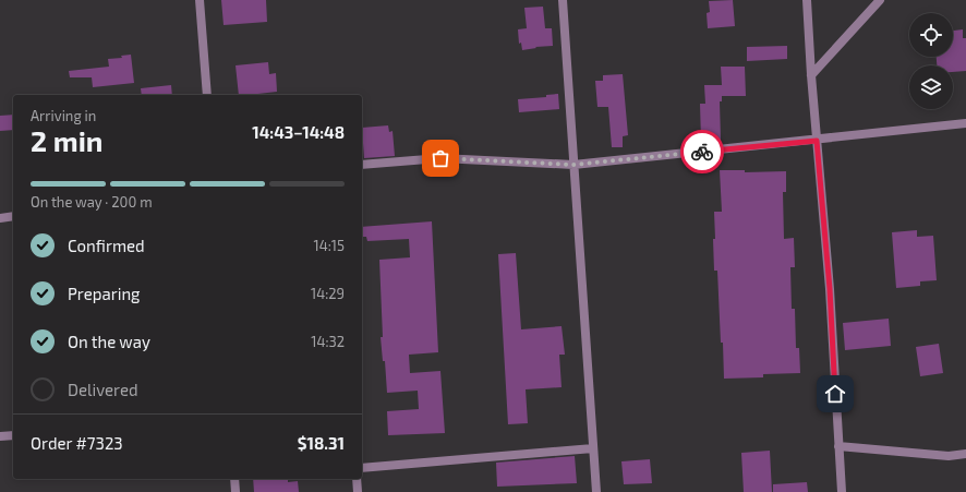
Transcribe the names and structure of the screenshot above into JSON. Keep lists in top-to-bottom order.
{
  "page": {
    "heading": ["2 min", "Arriving in", "14:43–14:48"],
    "panel": ["Order #7323", "$18.31"],
    "bar": "On the way · 200 m",
    "list": [
      ["Confirmed", "14:15"],
      ["Preparing", "14:29"],
      ["On the way", "14:32"],
      "Delivered"
    ]
  }
}
